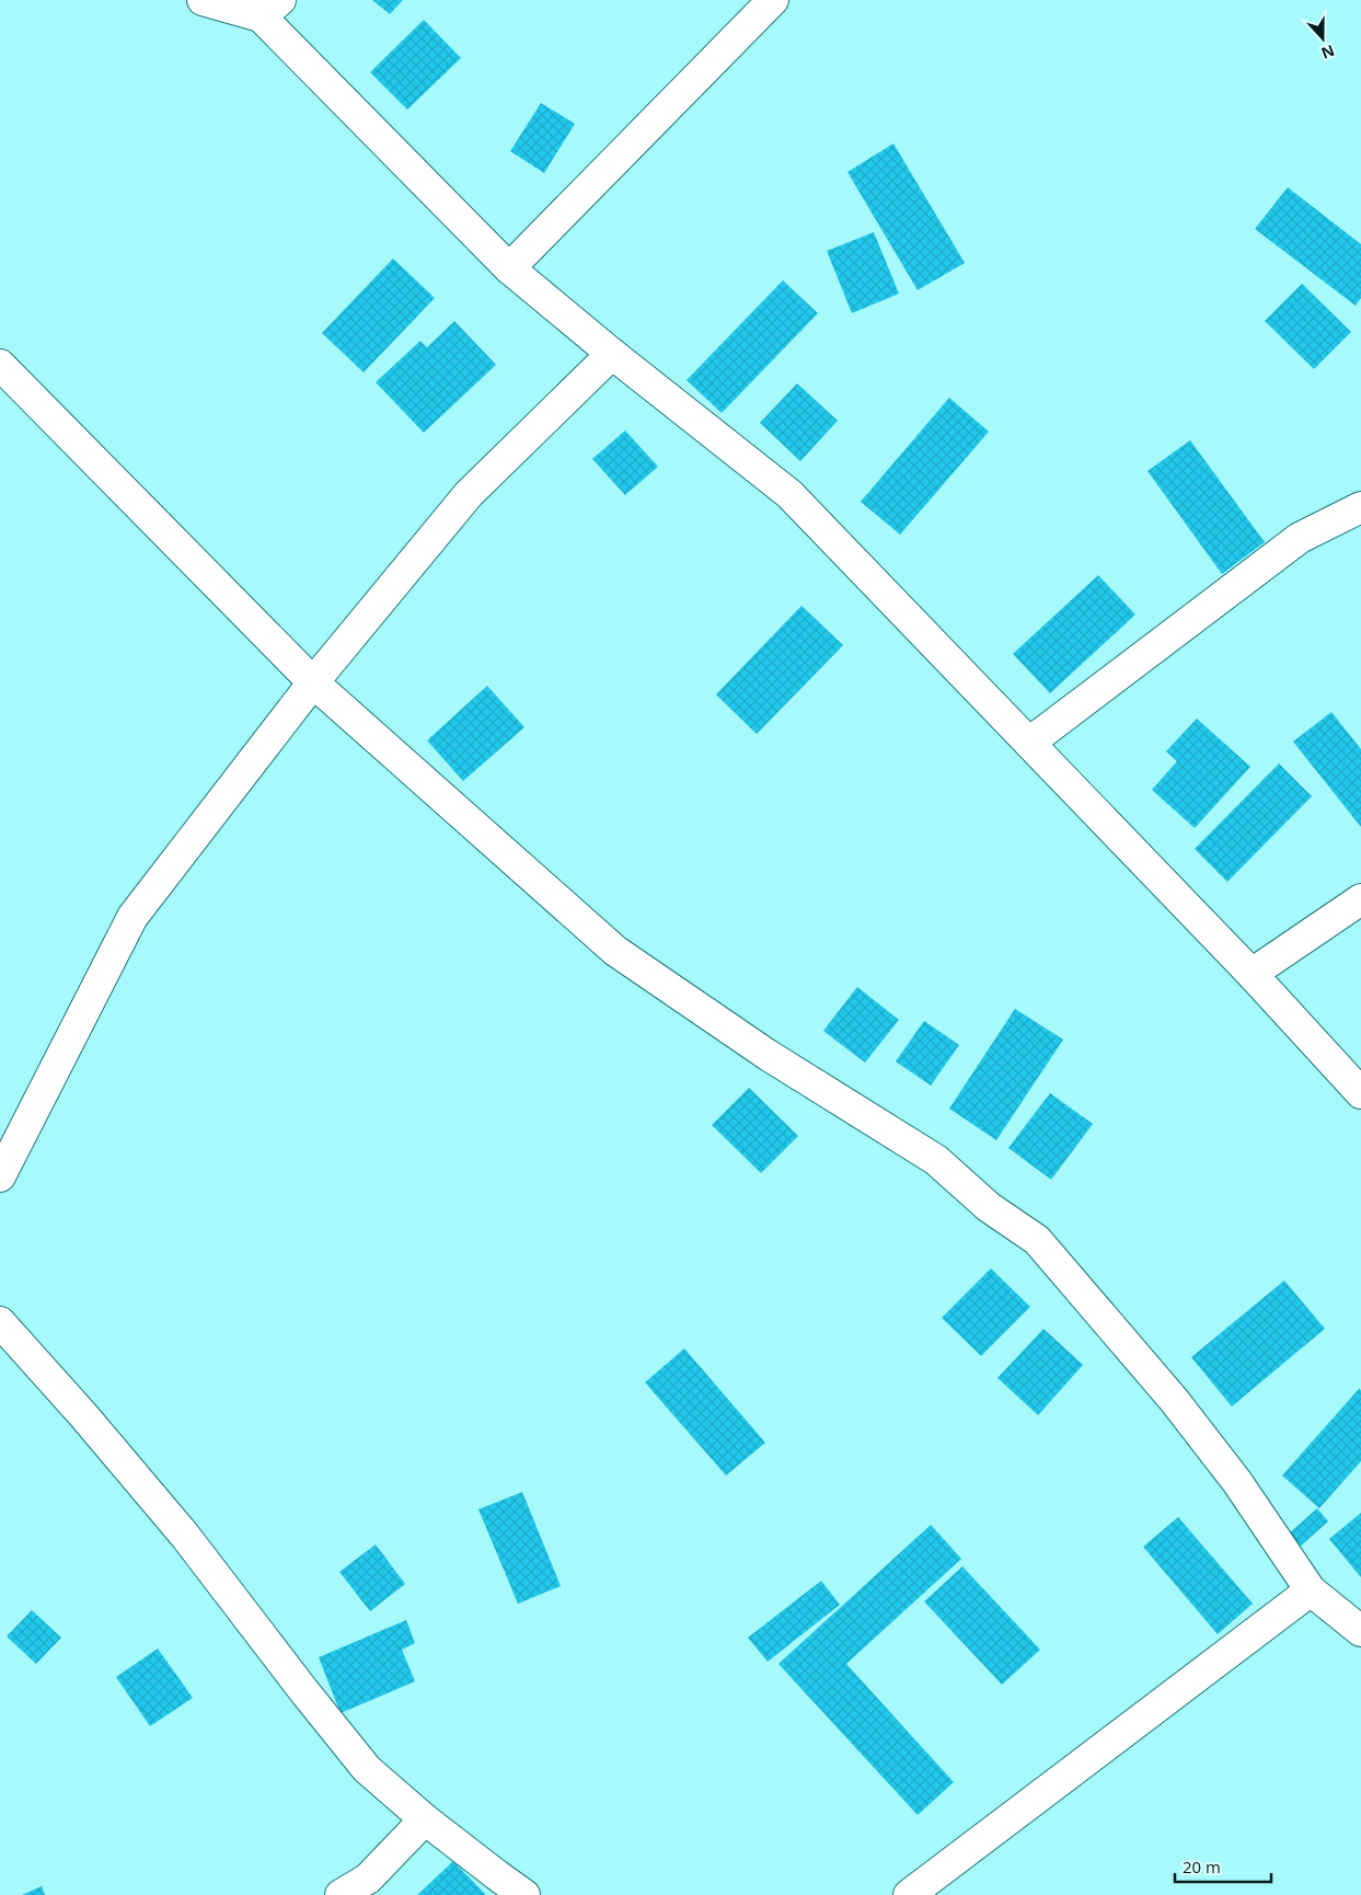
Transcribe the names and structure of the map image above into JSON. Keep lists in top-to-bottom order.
{
  "scale_bar": "20 m",
  "north": "bottom"
}
